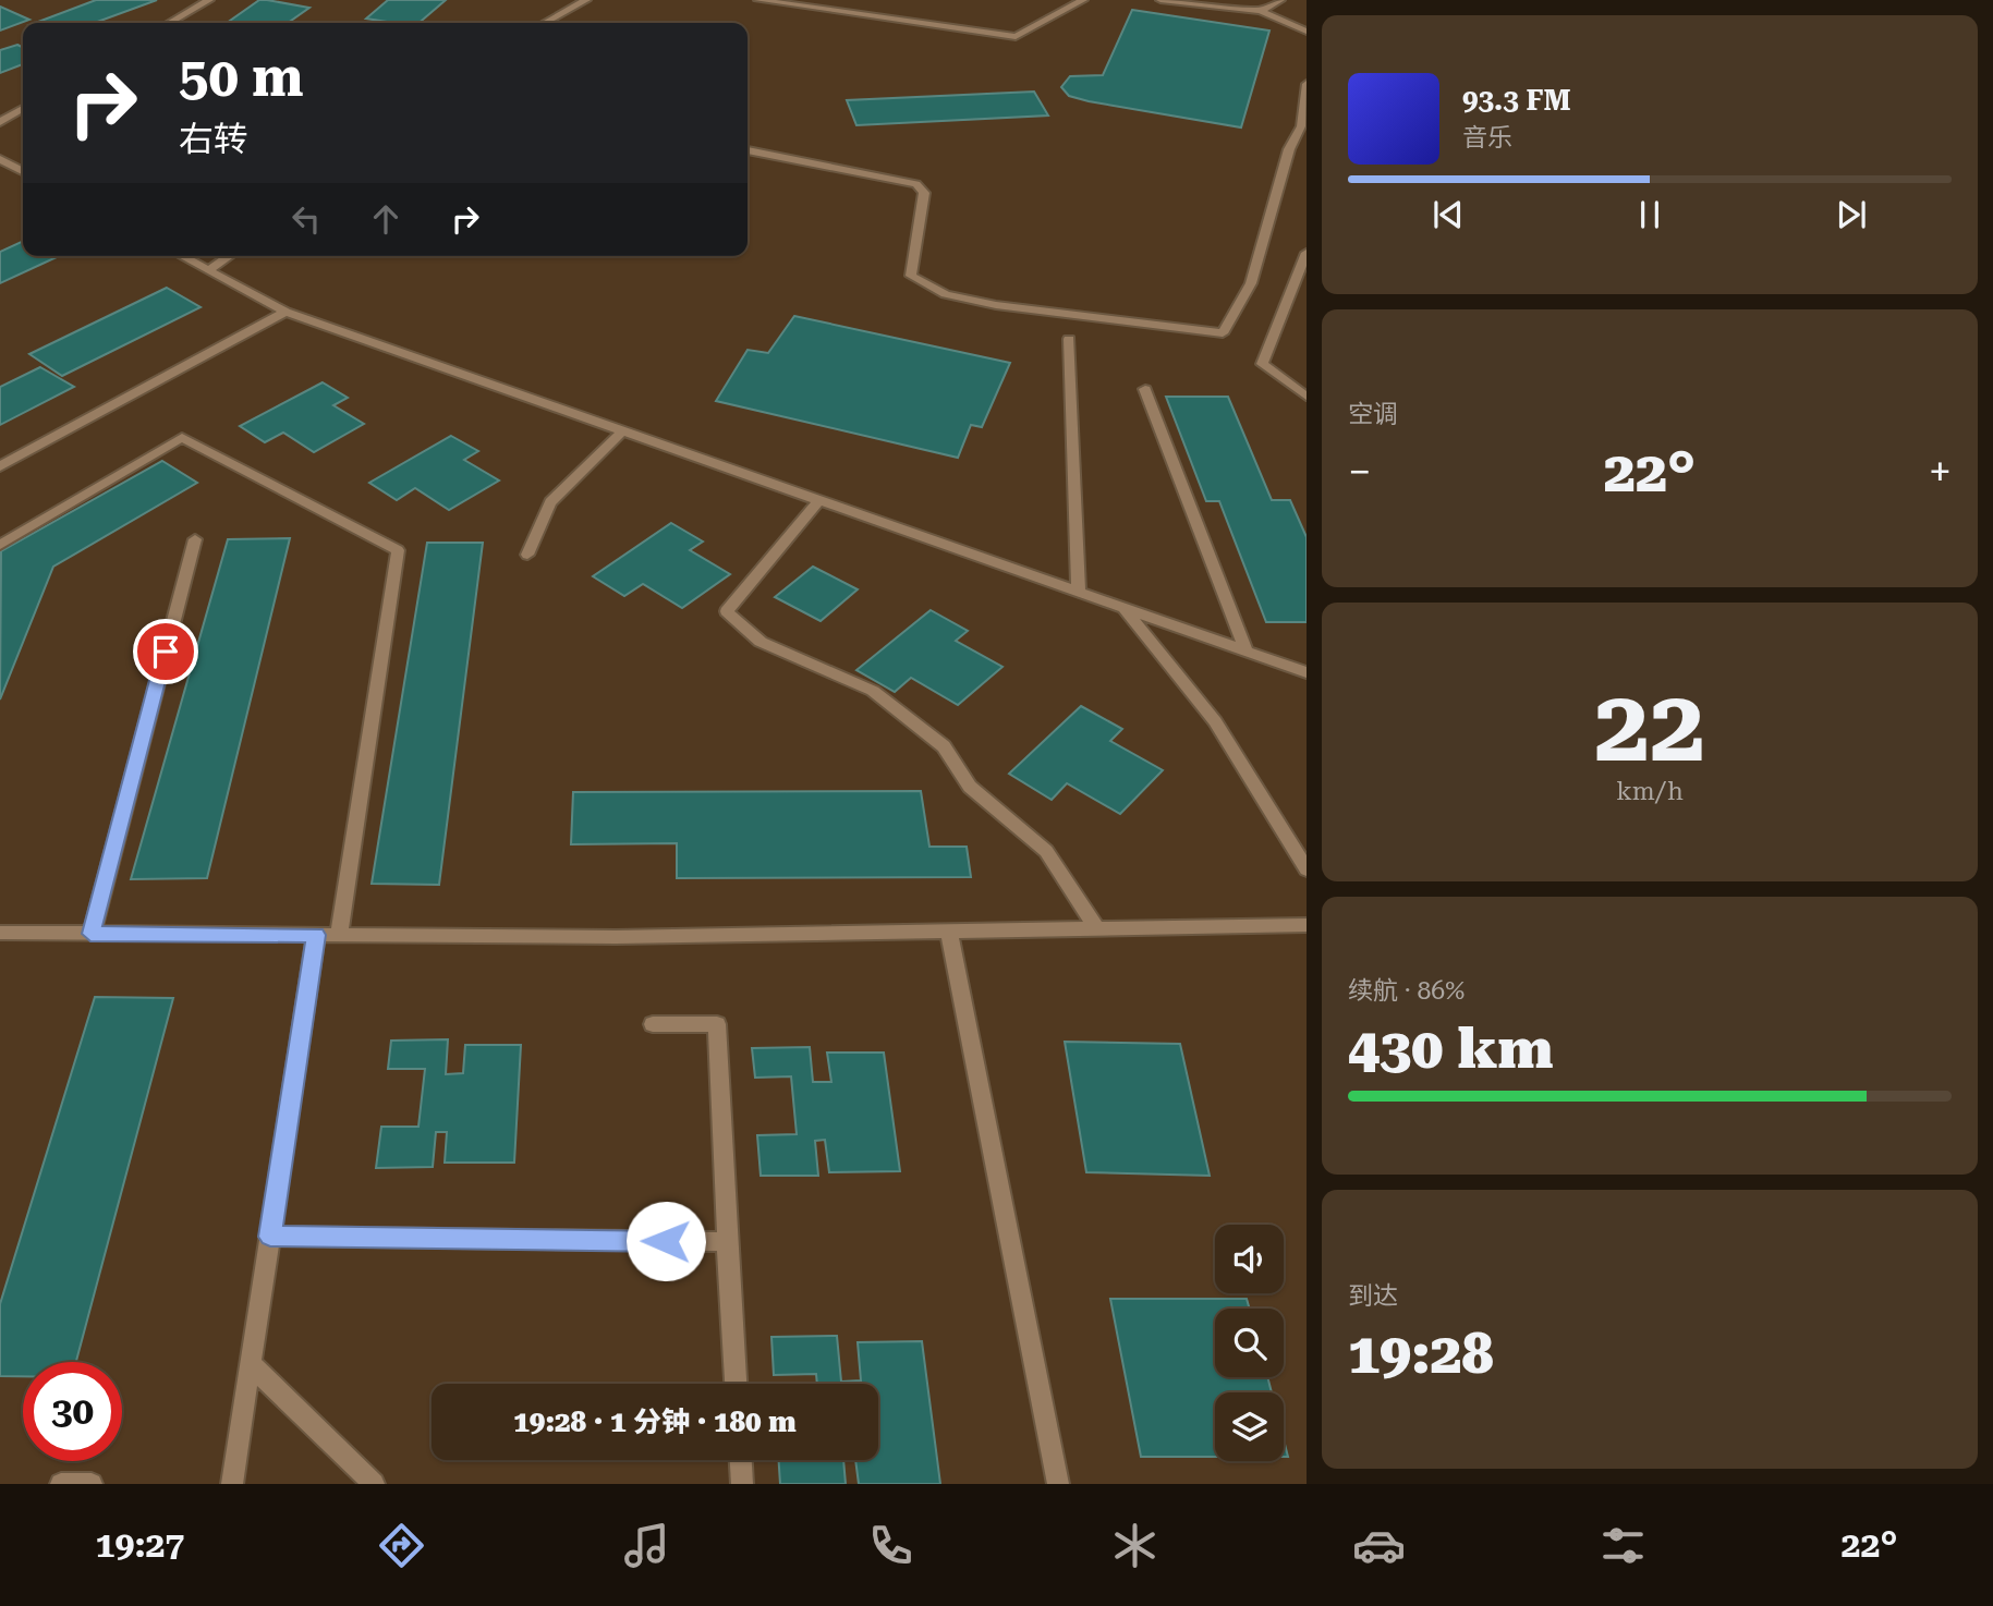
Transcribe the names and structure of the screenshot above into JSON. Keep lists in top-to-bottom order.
{
  "page": {
    "turn": ["50 m", "右转"],
    "song": ["93.3 FM", "音乐"],
    "tile": [
      "空调",
      ["22", "km/h"],
      ["续航 · 86%", "430 km"],
      ["到达", "19:28"]
    ],
    "heat": ["−", "22°", "+"],
    "limit": "30",
    "trip": "19:28 · 1 分钟 · 180 m",
    "tabs": ["19:27", "22°"]
  }
}
